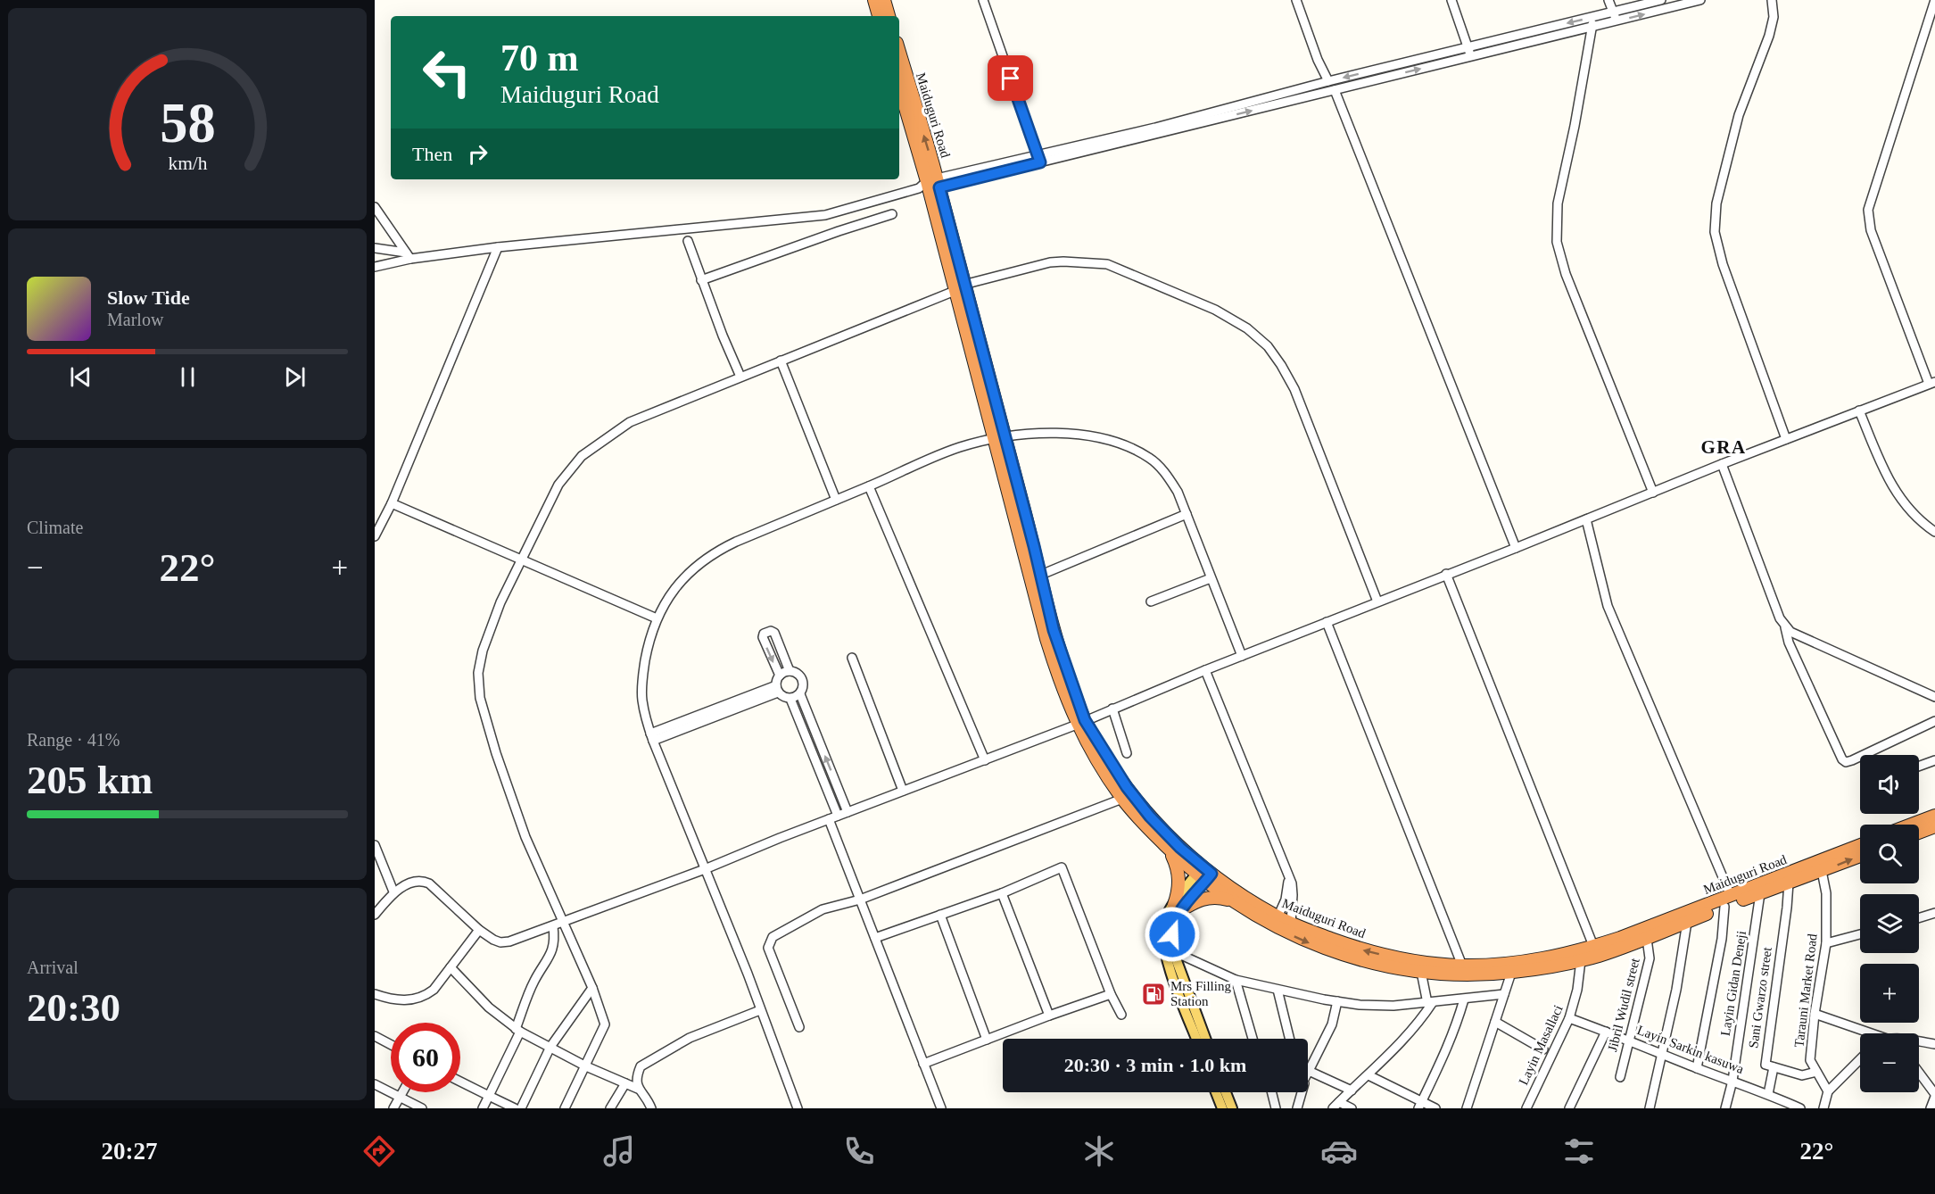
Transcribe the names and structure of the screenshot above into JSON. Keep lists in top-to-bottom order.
{
  "streets": {
    "highway": ["Maiduguri Road"],
    "street": [
      "Layin Gidan Deneji",
      "Tarauni Market Road",
      "Sani Gwarzo street",
      "Jibril Wudil street",
      "Layin Masallaci",
      "Layin Sarkin kasuwa"
    ]
  },
  "crossings": [
    ["Maiduguri Road", "Layin Gidan Deneji"],
    ["Maiduguri Road", "Tarauni Market Road"],
    ["Maiduguri Road", "Sani Gwarzo street"],
    ["Maiduguri Road", "Jibril Wudil street"],
    ["Maiduguri Road", "Layin Masallaci"],
    ["Layin Gidan Deneji", "Layin Sarkin kasuwa"],
    ["Jibril Wudil street", "Layin Sarkin kasuwa"],
    ["Layin Masallaci", "Layin Sarkin kasuwa"]
  ],
  "districts": ["GRA"],
  "places": {
    "fuel station": ["Mrs Filling Station"]
  },
  "page": {
    "turn": ["70 m", "Maiduguri Road"],
    "then": "Then",
    "song": ["Slow Tide", "Marlow"],
    "tile": [
      "Climate",
      ["Range · 41%", "205 km"],
      ["Arrival", "20:30"]
    ],
    "heat": ["−", "22°", "+"],
    "map_buttons": ["+", "−"],
    "limit": "60",
    "trip": "20:30 · 3 min · 1.0 km",
    "tabs": ["20:27", "22°"],
    "gauge": ["58", "km/h"]
  }
}
